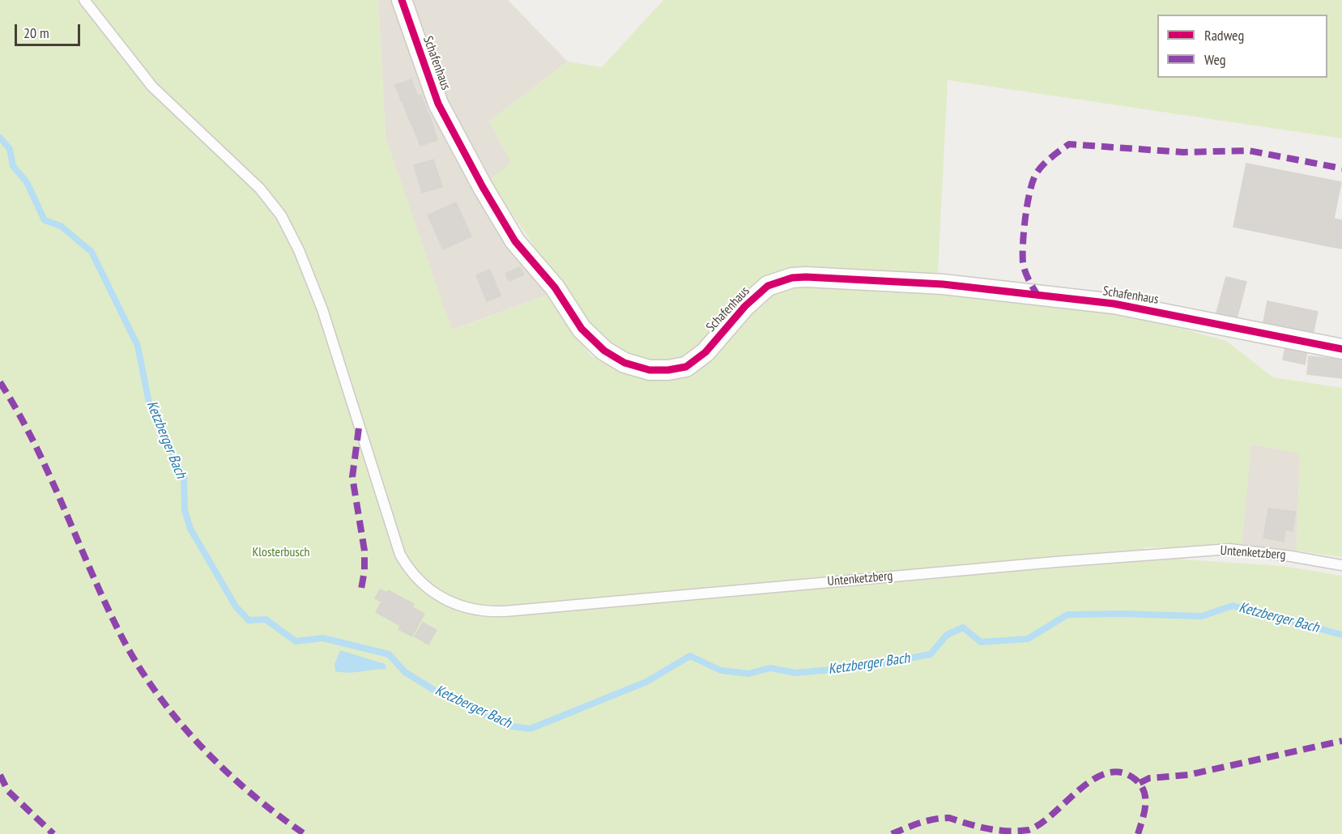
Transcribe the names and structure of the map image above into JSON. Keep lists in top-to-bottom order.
{
  "streets": {
    "street": ["Schafenhaus"],
    "lane": ["Untenketzberg"]
  },
  "water": ["Ketzberger Bach"],
  "parks": ["Klosterbusch"],
  "legend": ["Radweg", "Weg"],
  "scale_bar": "20 m"
}
